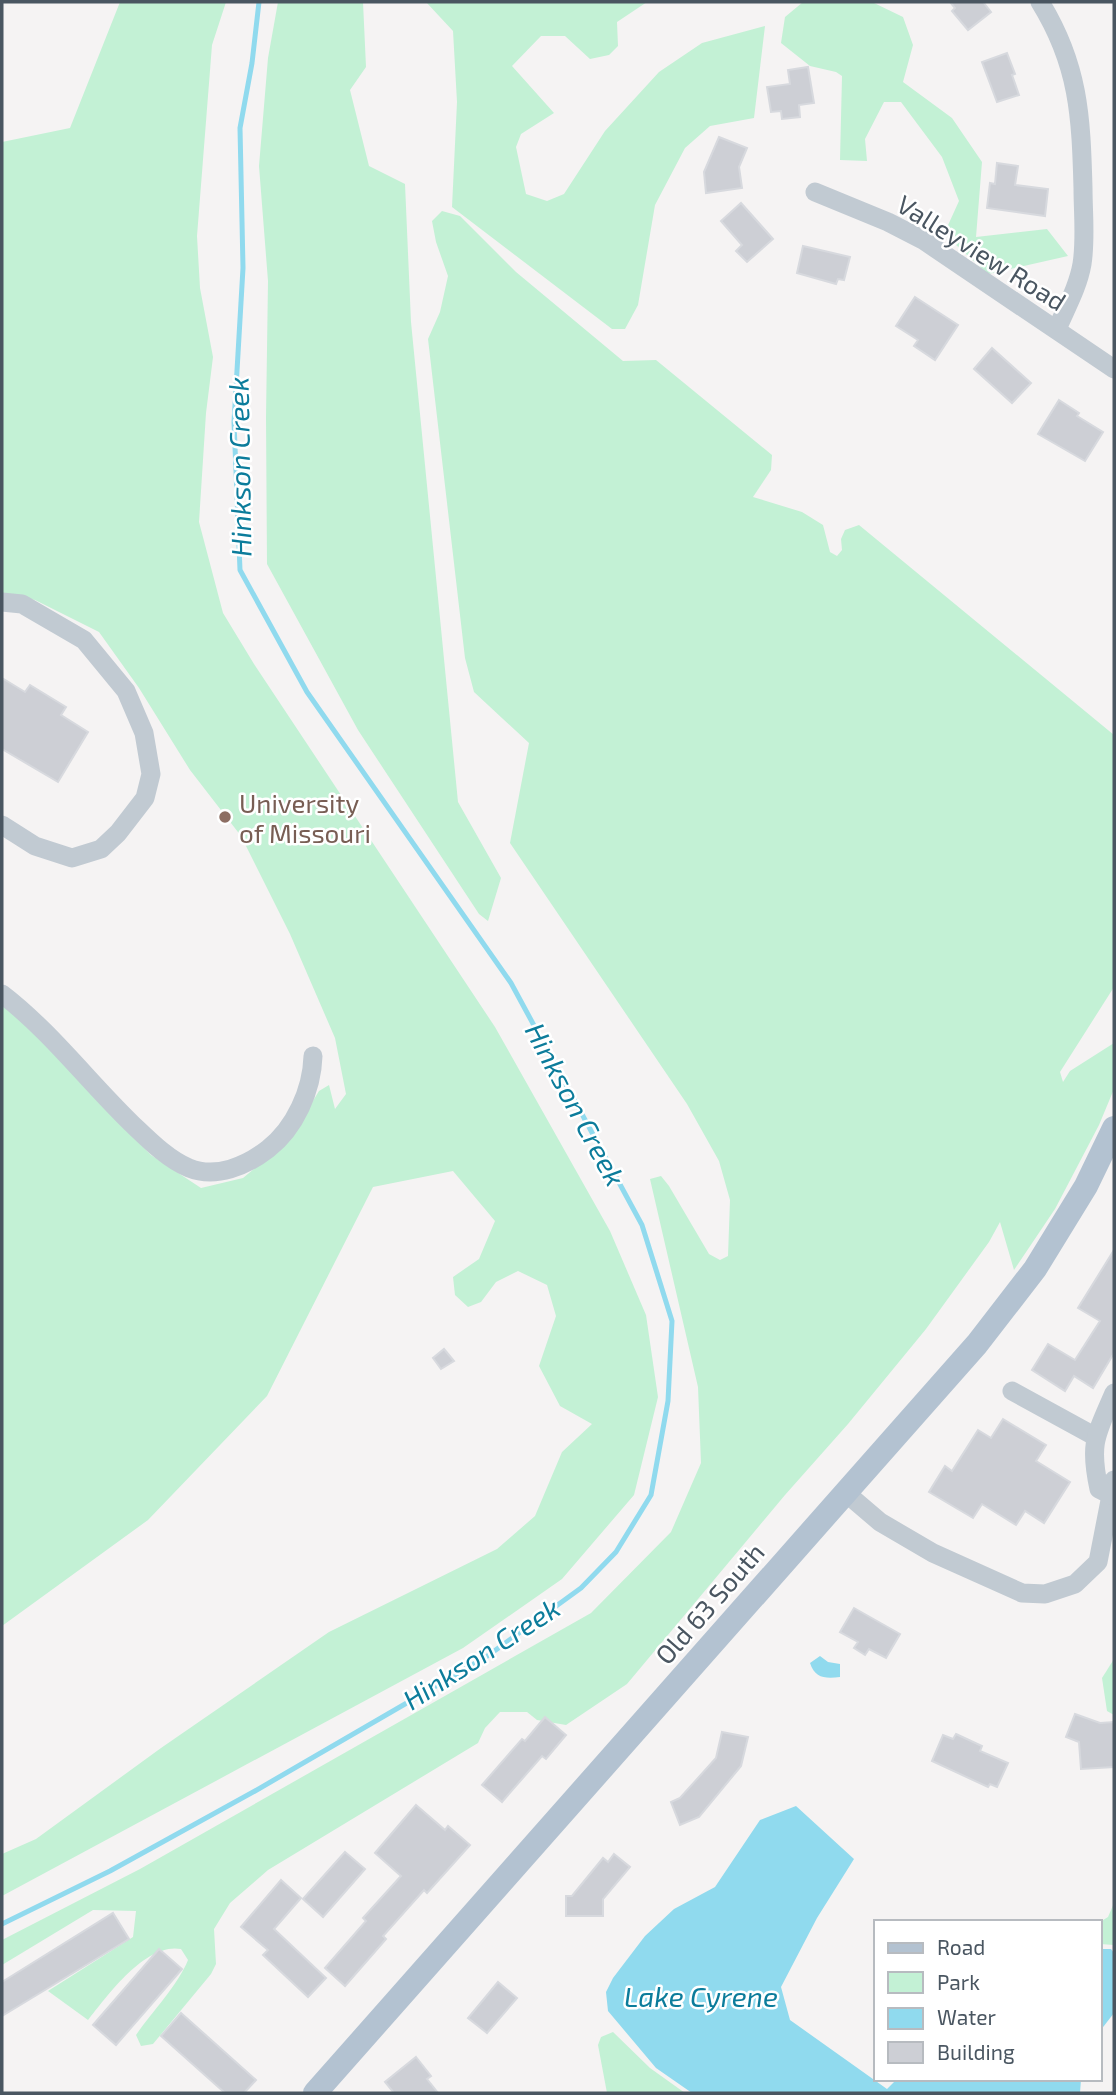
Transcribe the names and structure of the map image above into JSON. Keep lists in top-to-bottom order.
{
  "streets": {
    "main road": ["Old 63 South"],
    "street": ["Valleyview Road"]
  },
  "water": ["Hinkson Creek", "Lake Cyrene"],
  "places": ["University of Missouri"],
  "legend": [
    "Road",
    "Park",
    "Water",
    "Building"
  ]
}
